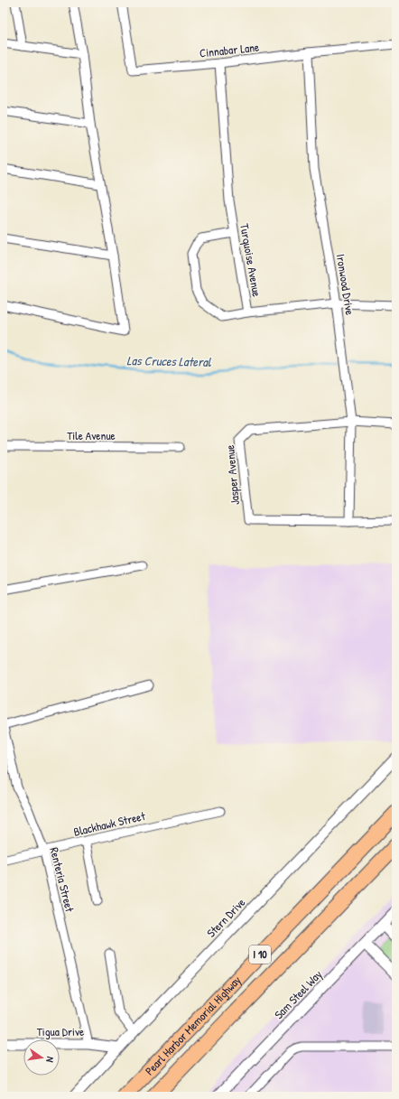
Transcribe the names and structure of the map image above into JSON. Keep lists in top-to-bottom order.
{
  "streets": {
    "highway": ["I 10", "Pearl Harbor Memorial Highway"],
    "street": [
      "Cinnabar Lane",
      "Turquoise Avenue",
      "Ironwood Drive",
      "Tile Avenue",
      "Jasper Avenue",
      "Blackhawk Street",
      "Renteria Street",
      "Stern Drive",
      "Sam Steel Way",
      "Tigua Drive"
    ]
  },
  "crossings": [
    ["Cinnabar Lane", "Turquoise Avenue"],
    ["Cinnabar Lane", "Ironwood Drive"],
    ["Turquoise Avenue", "Ironwood Drive"],
    ["Ironwood Drive", "Jasper Avenue"],
    ["Blackhawk Street", "Renteria Street"],
    ["Renteria Street", "Tigua Drive"],
    ["Stern Drive", "Tigua Drive"]
  ],
  "water": ["Las Cruces Lateral"],
  "north": "right"
}
